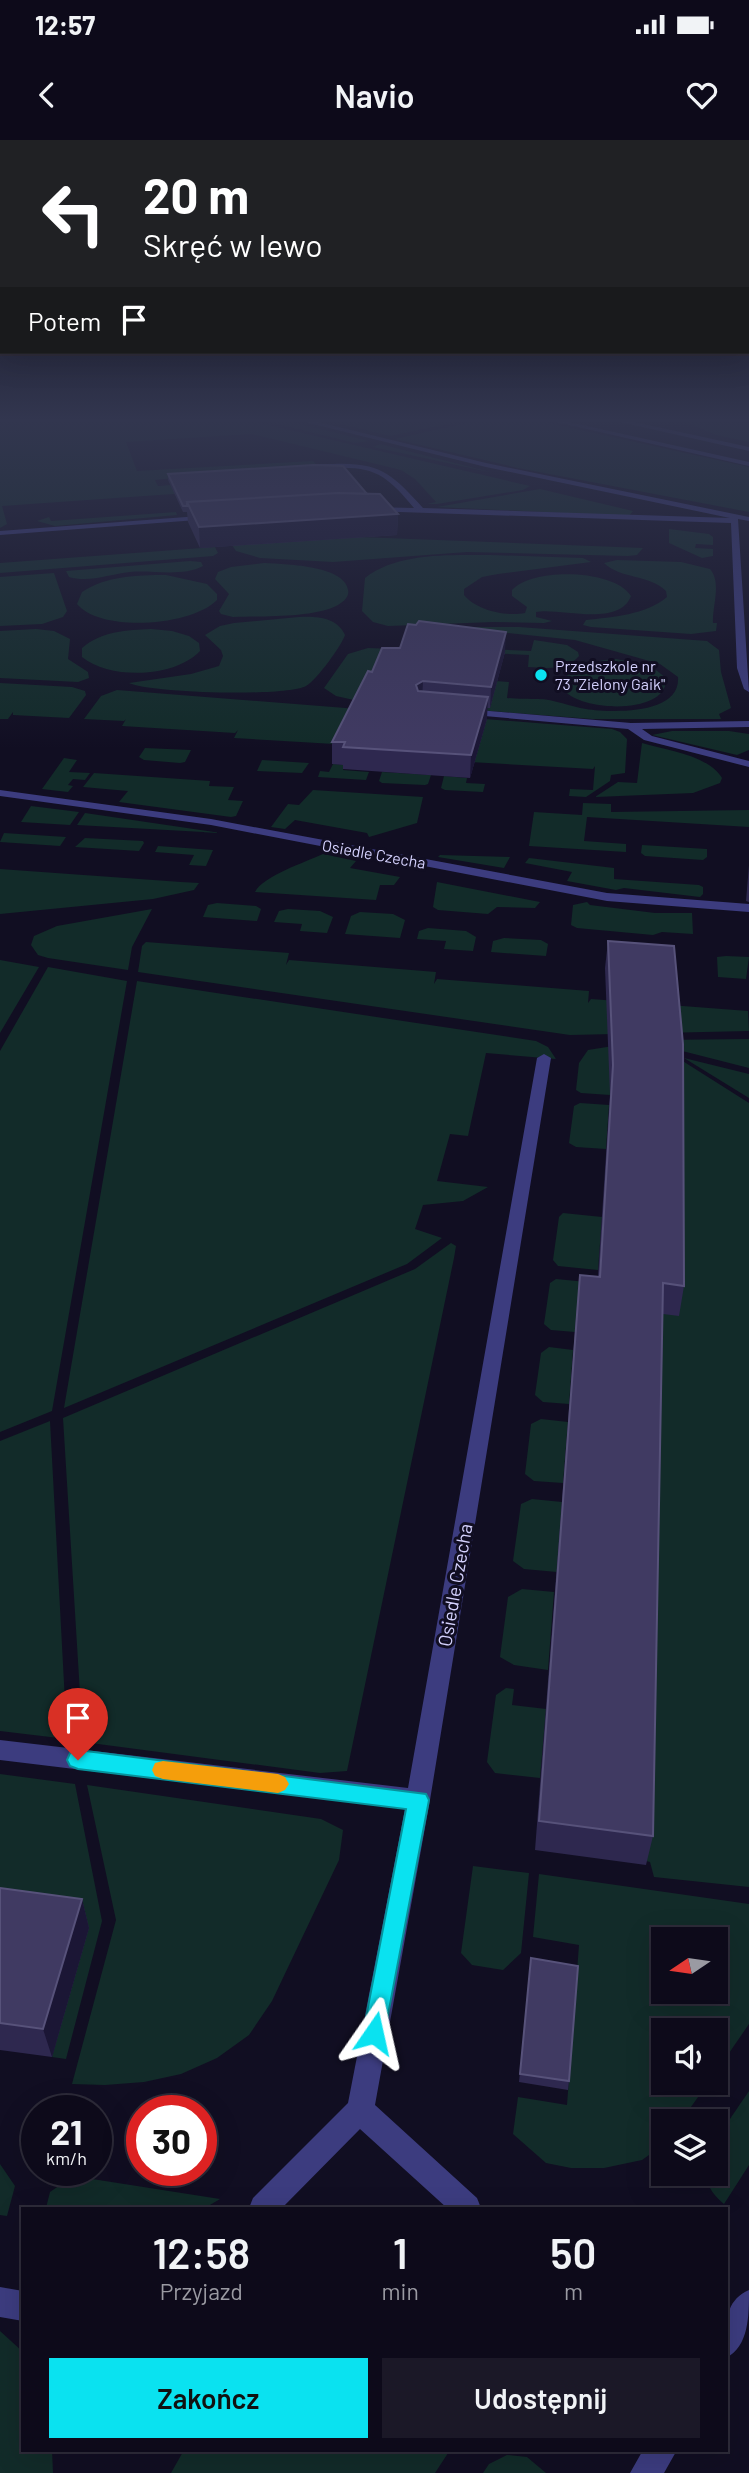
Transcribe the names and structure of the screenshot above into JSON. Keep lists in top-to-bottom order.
{
  "streets": {
    "street": ["Osiedle Czecha"]
  },
  "places": ["Przedszkole nr 73 \"Zielony Gaik\""],
  "north": "left",
  "page": {
    "status": "12:57",
    "header": "Navio",
    "turn": ["20 m", "Skręć w lewo"],
    "then": "Potem",
    "speed": "21 km/h",
    "limit": "30",
    "eta": [
      "12:58",
      "Przyjazd",
      "1",
      "min",
      "50",
      "m"
    ],
    "buttons": ["Zakończ", "Udostępnij"]
  }
}
